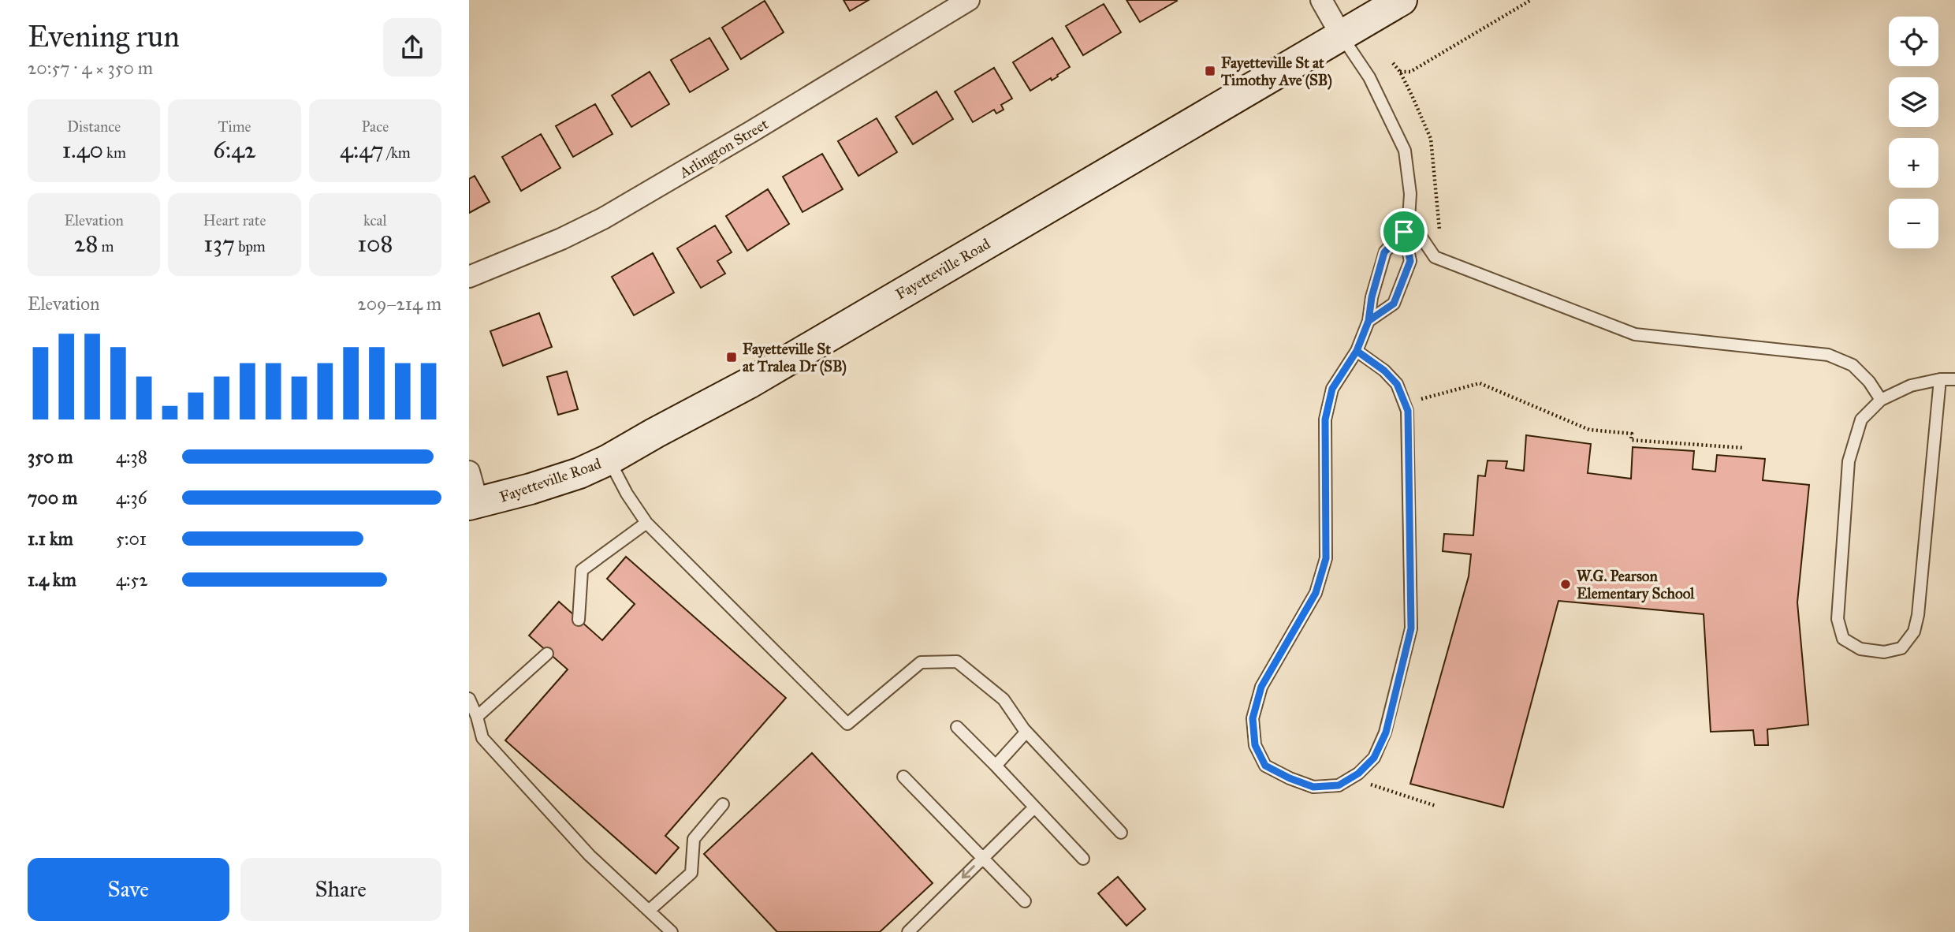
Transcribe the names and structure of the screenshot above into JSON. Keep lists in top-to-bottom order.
{
  "streets": {
    "main road": ["Fayetteville Road"],
    "street": ["Arlington Street"]
  },
  "places": {
    "transit": ["Fayetteville St at Timothy Ave (SB)", "Fayetteville St at Tralea Dr (SB)"],
    "other": ["W.G. Pearson Elementary School"]
  },
  "page": {
    "heading": ["Evening run", "20:57 · 4 × 350 m"],
    "map_buttons": ["+", "−"],
    "stats": [
      ["Distance", "1.40 km"],
      ["Time", "6:42"],
      ["Pace", "4:47 /km"],
      ["Elevation", "28 m"],
      ["Heart rate", "137 bpm"],
      ["kcal", "108"]
    ],
    "chart": ["Elevation", "209–214 m"],
    "list": [
      {
        "name": "350 m",
        "note": "4:38"
      },
      {
        "name": "700 m",
        "note": "4:36"
      },
      {
        "name": "1.1 km",
        "note": "5:01"
      },
      {
        "name": "1.4 km",
        "note": "4:52"
      }
    ],
    "buttons": ["Save", "Share"]
  }
}
